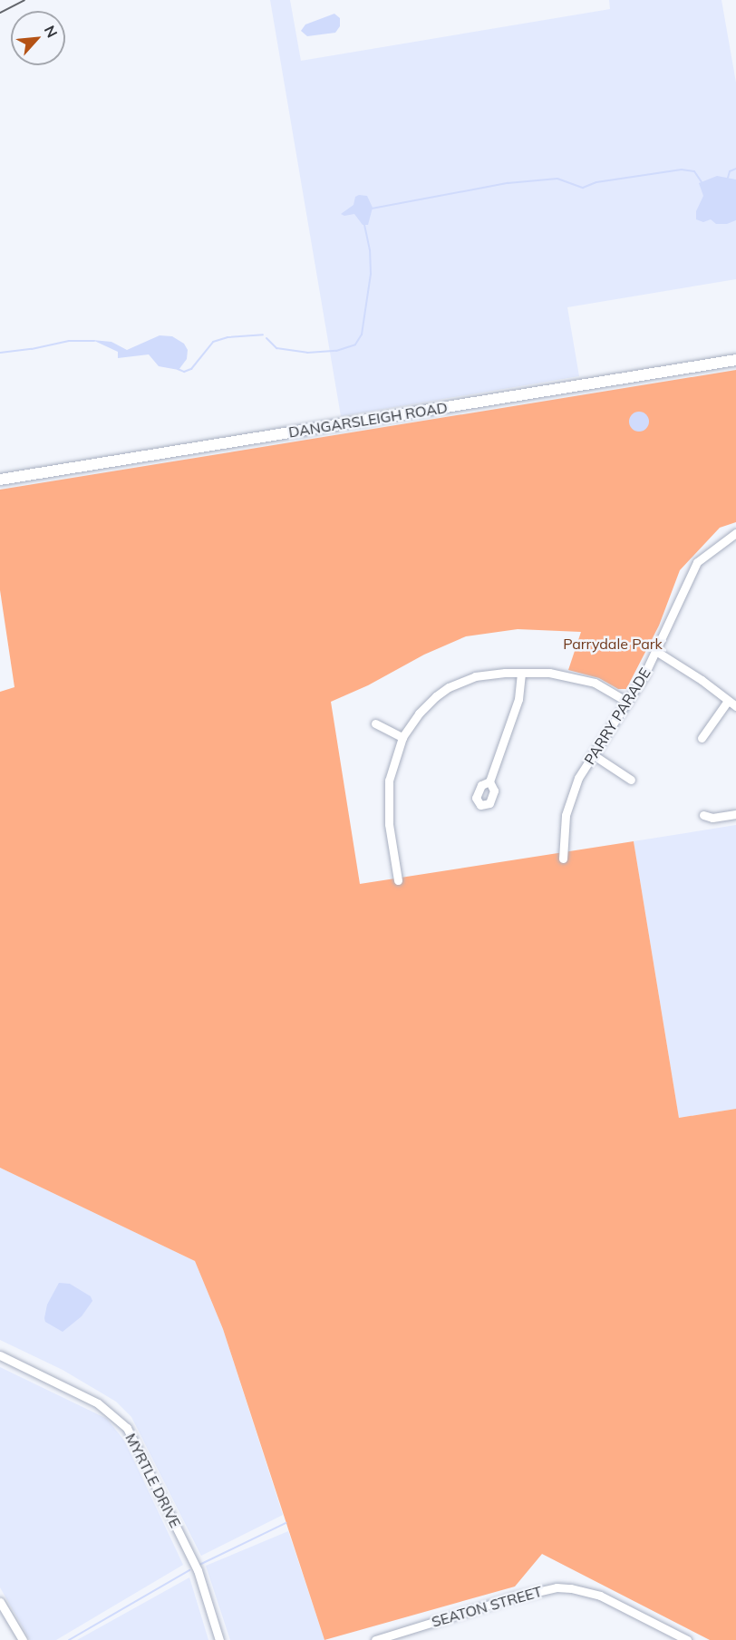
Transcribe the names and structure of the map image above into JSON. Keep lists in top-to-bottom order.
{
  "streets": {
    "street": [
      "DANGARSLEIGH ROAD",
      "PARRY PARADE",
      "MYRTLE DRIVE",
      "SEATON STREET"
    ]
  },
  "parks": ["Parrydale Park"],
  "north": "top right"
}
